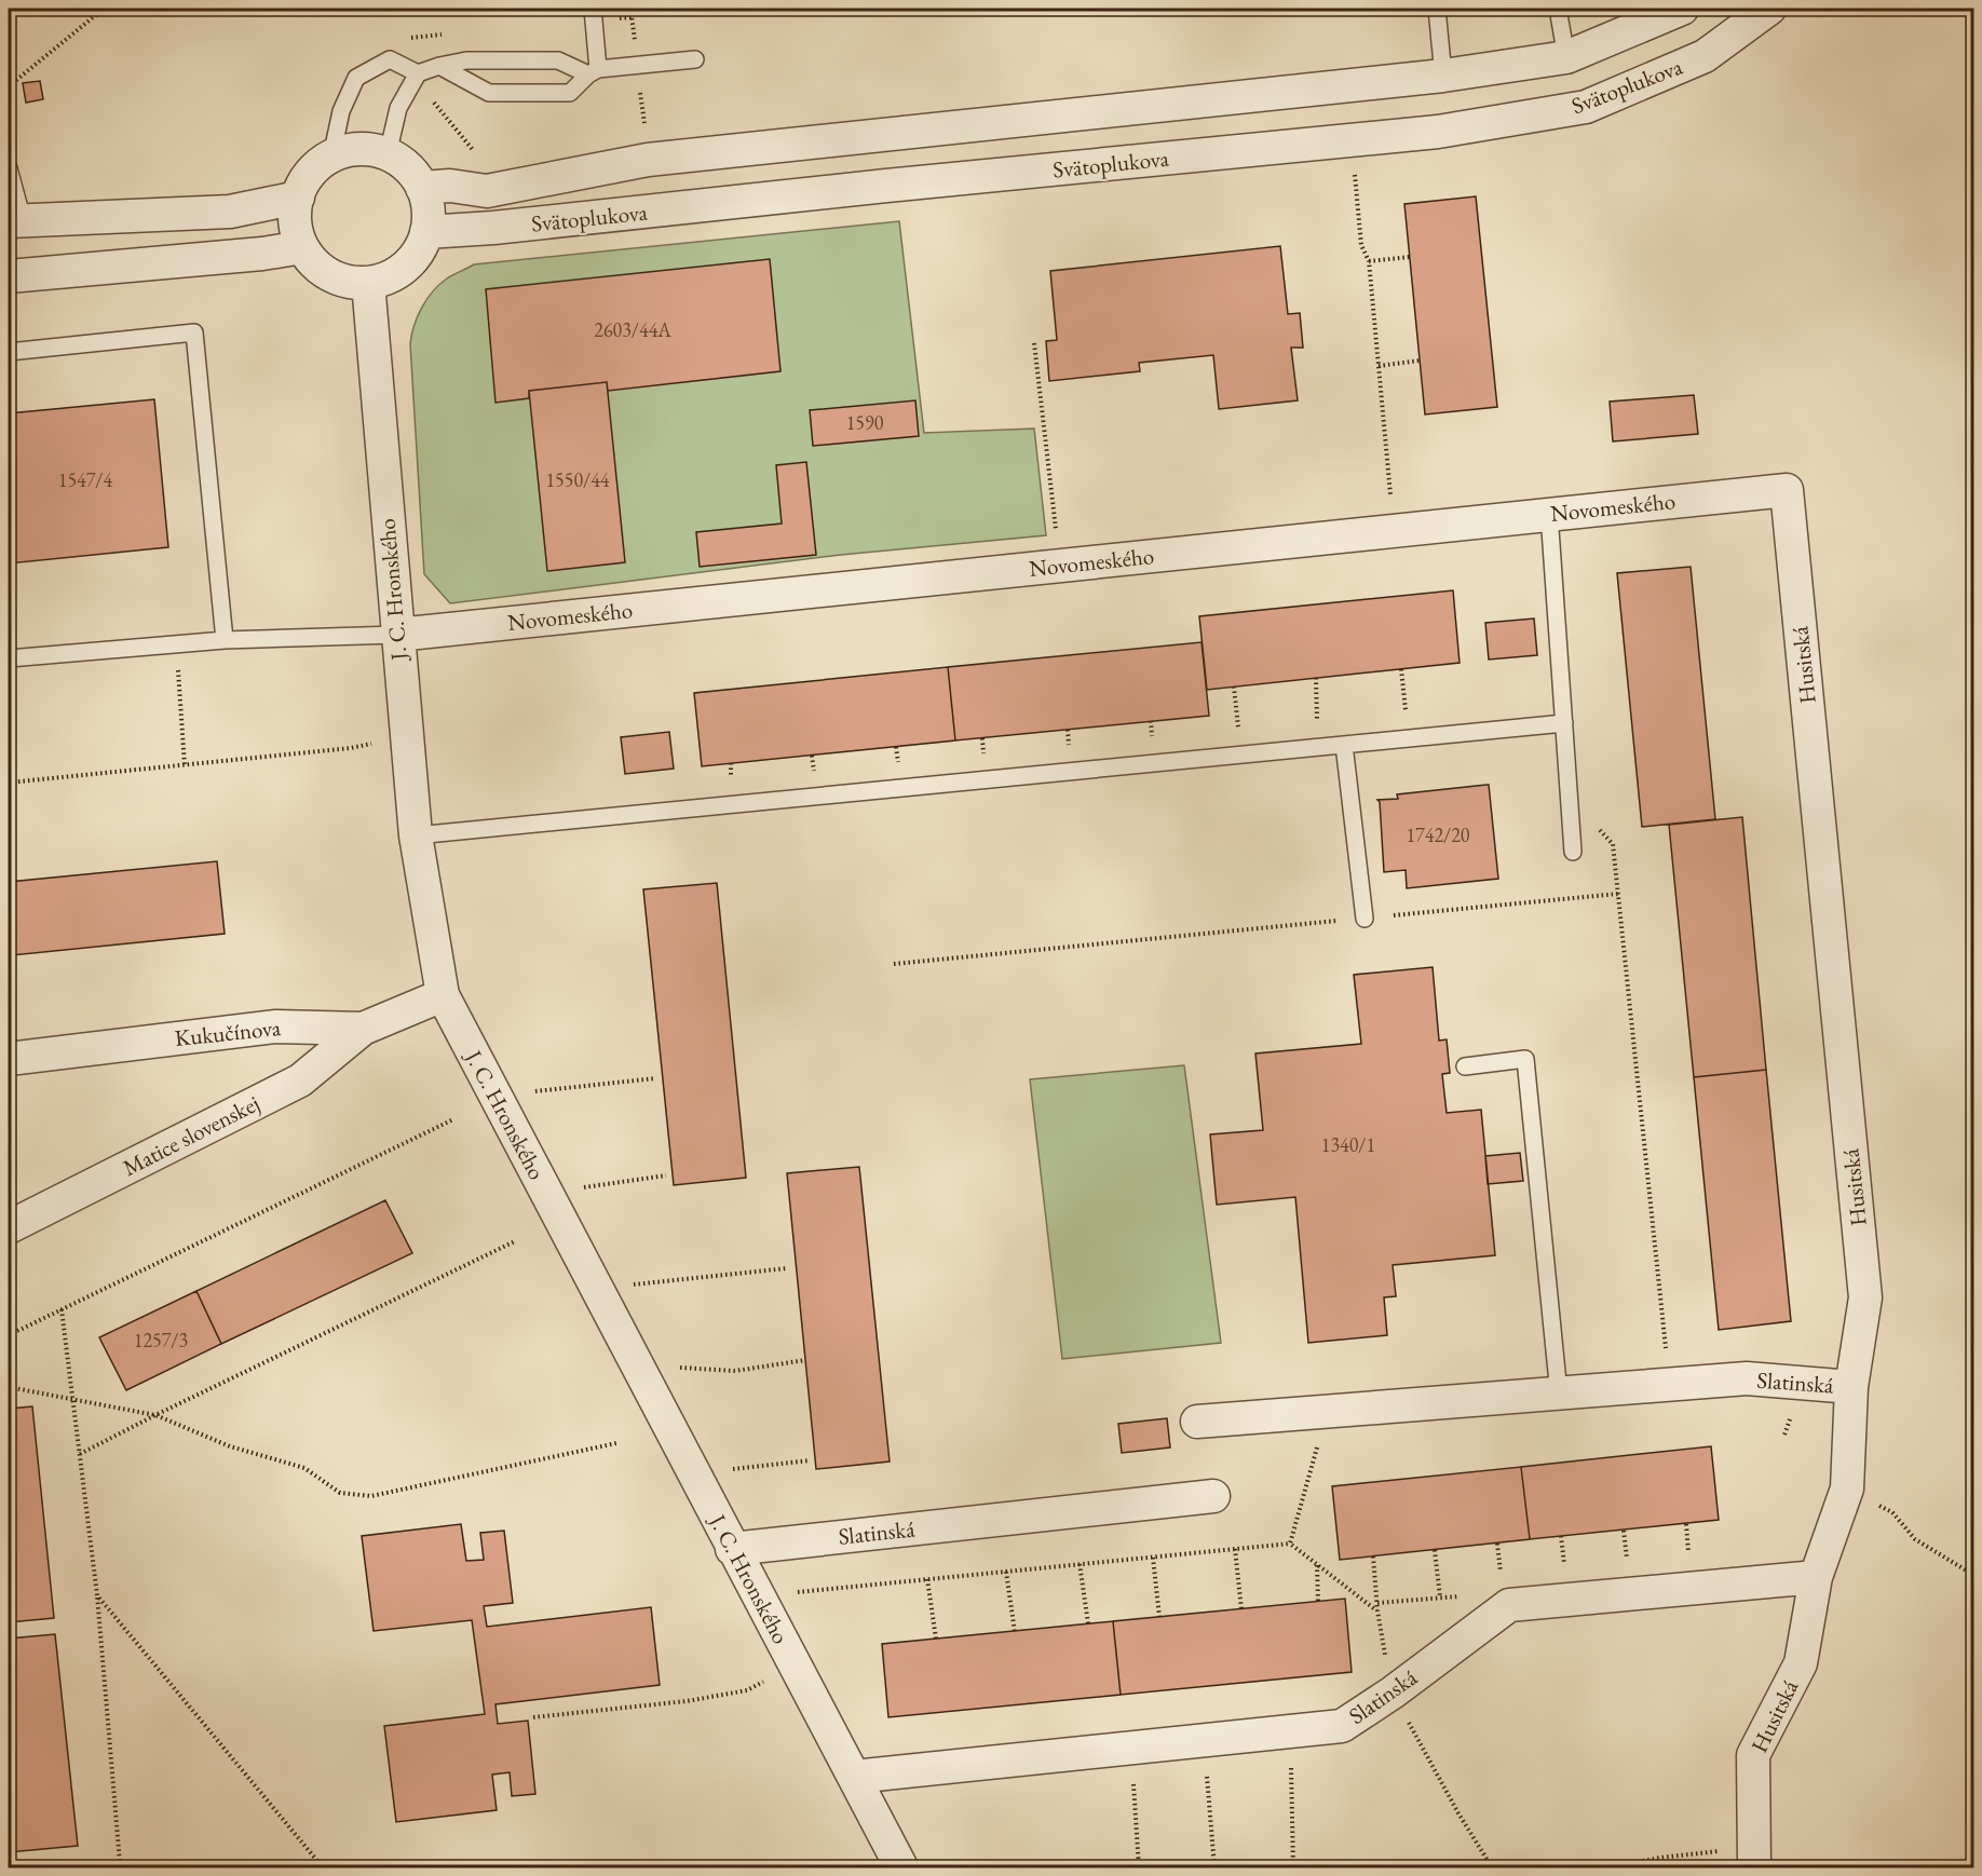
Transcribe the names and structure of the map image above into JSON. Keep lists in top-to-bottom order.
{
  "streets": {
    "street": [
      "Svätoplukova",
      "Novomeského",
      "J. C. Hronského",
      "Husitská",
      "Kukučínova",
      "Matice slovenskej",
      "Slatinská"
    ]
  },
  "crossings": [
    ["Svätoplukova", "J. C. Hronského"],
    ["Novomeského", "J. C. Hronského"],
    ["Novomeského", "Husitská"],
    ["J. C. Hronského", "Kukučínova"],
    ["J. C. Hronského", "Slatinská"],
    ["Husitská", "Slatinská"],
    ["Kukučínova", "Matice slovenskej"]
  ],
  "house_numbers": [
    "2603/44A",
    "1590",
    "1547/4",
    "1550/44",
    "1742/20",
    "1340/1",
    "1257/3"
  ]
}
